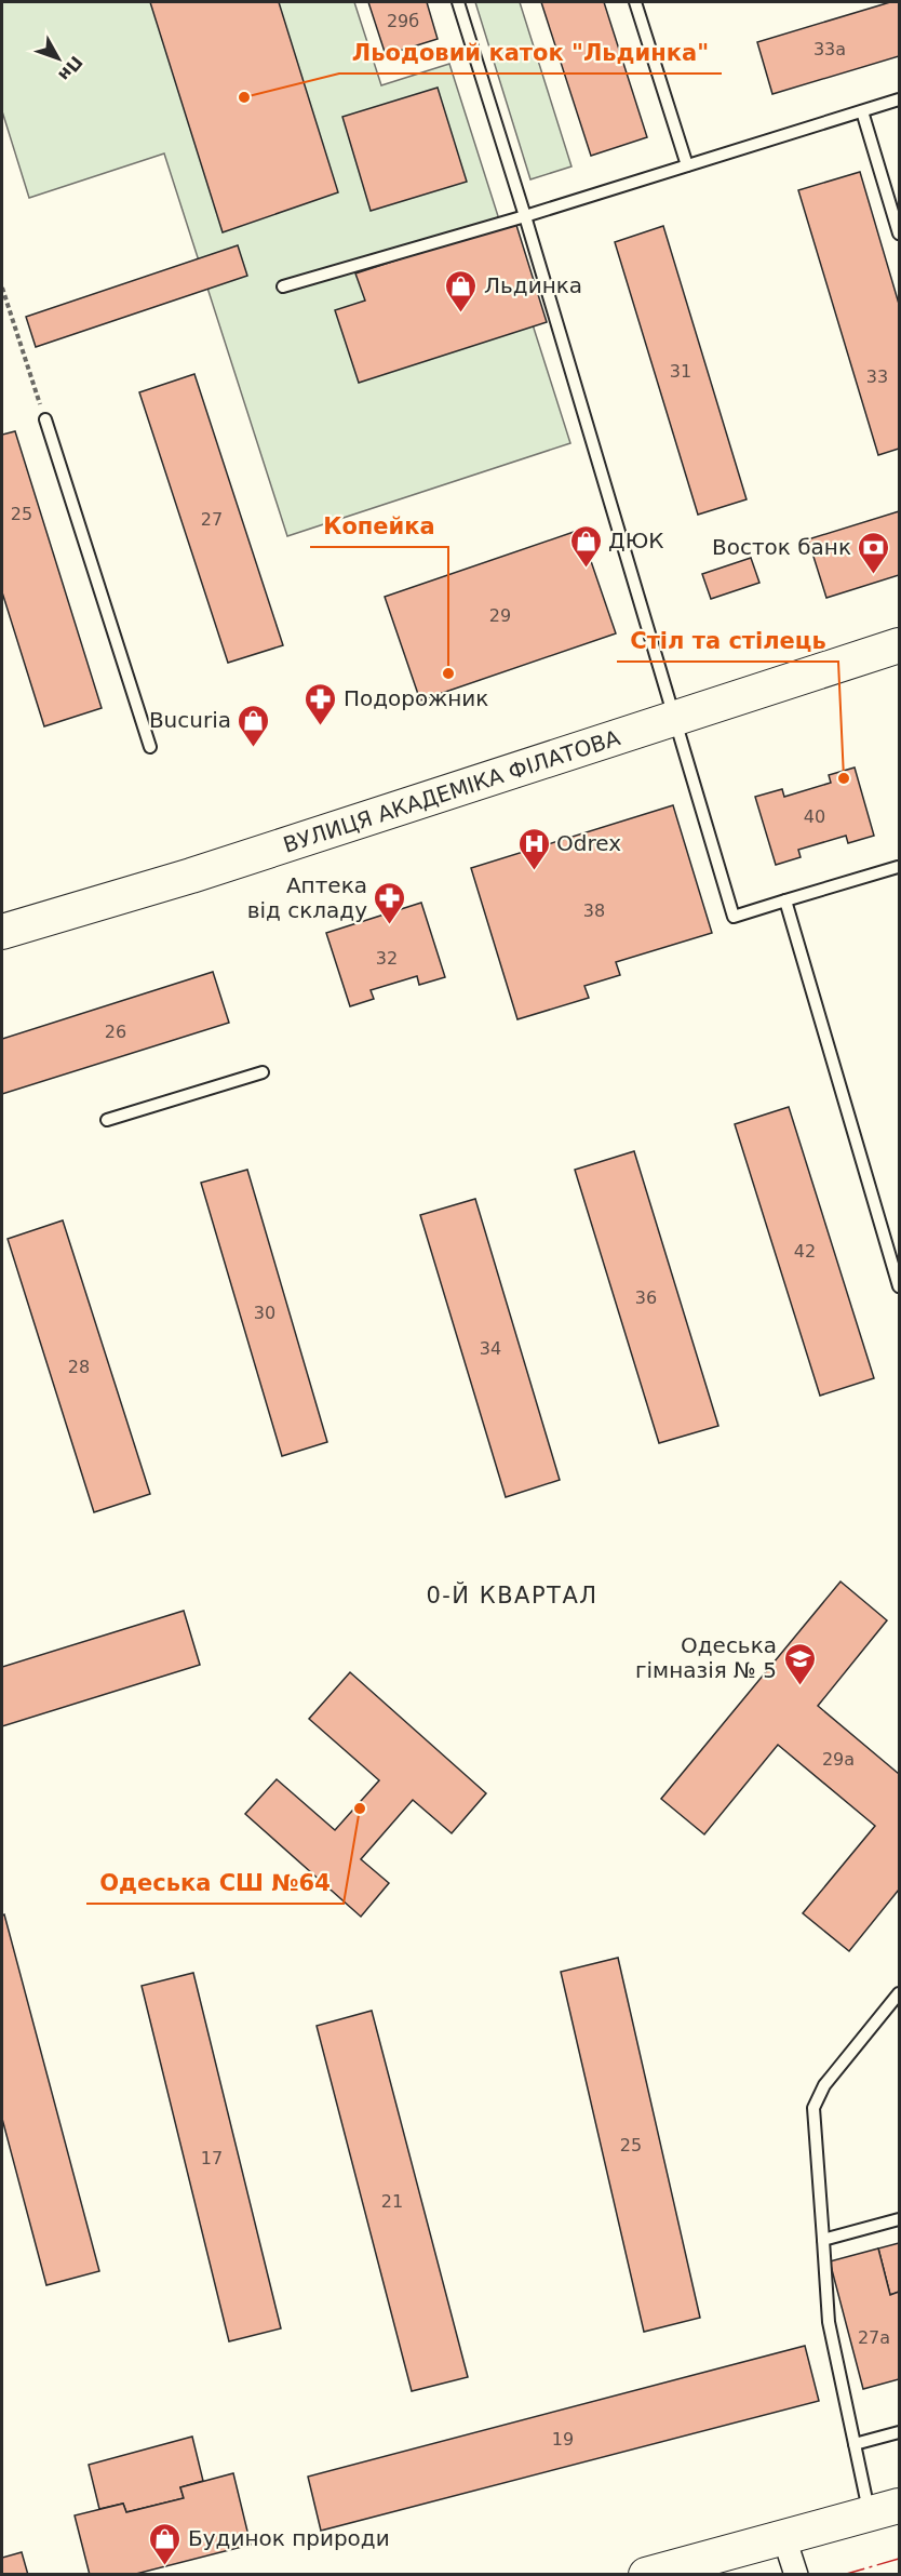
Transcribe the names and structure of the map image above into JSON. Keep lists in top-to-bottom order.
{
  "streets": {
    "main road": ["ВУЛИЦЯ АКАДЕМІКА ФІЛАТОВА"]
  },
  "districts": ["0-Й КВАРТАЛ"],
  "places": {
    "other": [
      "Льодовий каток \"Льдинка\"",
      "Копейка",
      "Стіл та стілець",
      "Одеська СШ №64"
    ],
    "shop": [
      "Льдинка",
      "ДЮК",
      "Bucuria",
      "Будинок природи"
    ],
    "bank": ["Восток банк"],
    "pharmacy": ["Подорожник", "Аптека від складу"],
    "hospital": ["Odrex"],
    "school or university": ["Одеська гімназія № 5"]
  },
  "house_numbers": [
    "29б",
    "33а",
    "31",
    "33",
    "25",
    "27",
    "29",
    "40",
    "38",
    "32",
    "26",
    "42",
    "36",
    "30",
    "34",
    "28",
    "29а",
    "25",
    "17",
    "21",
    "27а",
    "19"
  ],
  "north": "bottom right"
}
